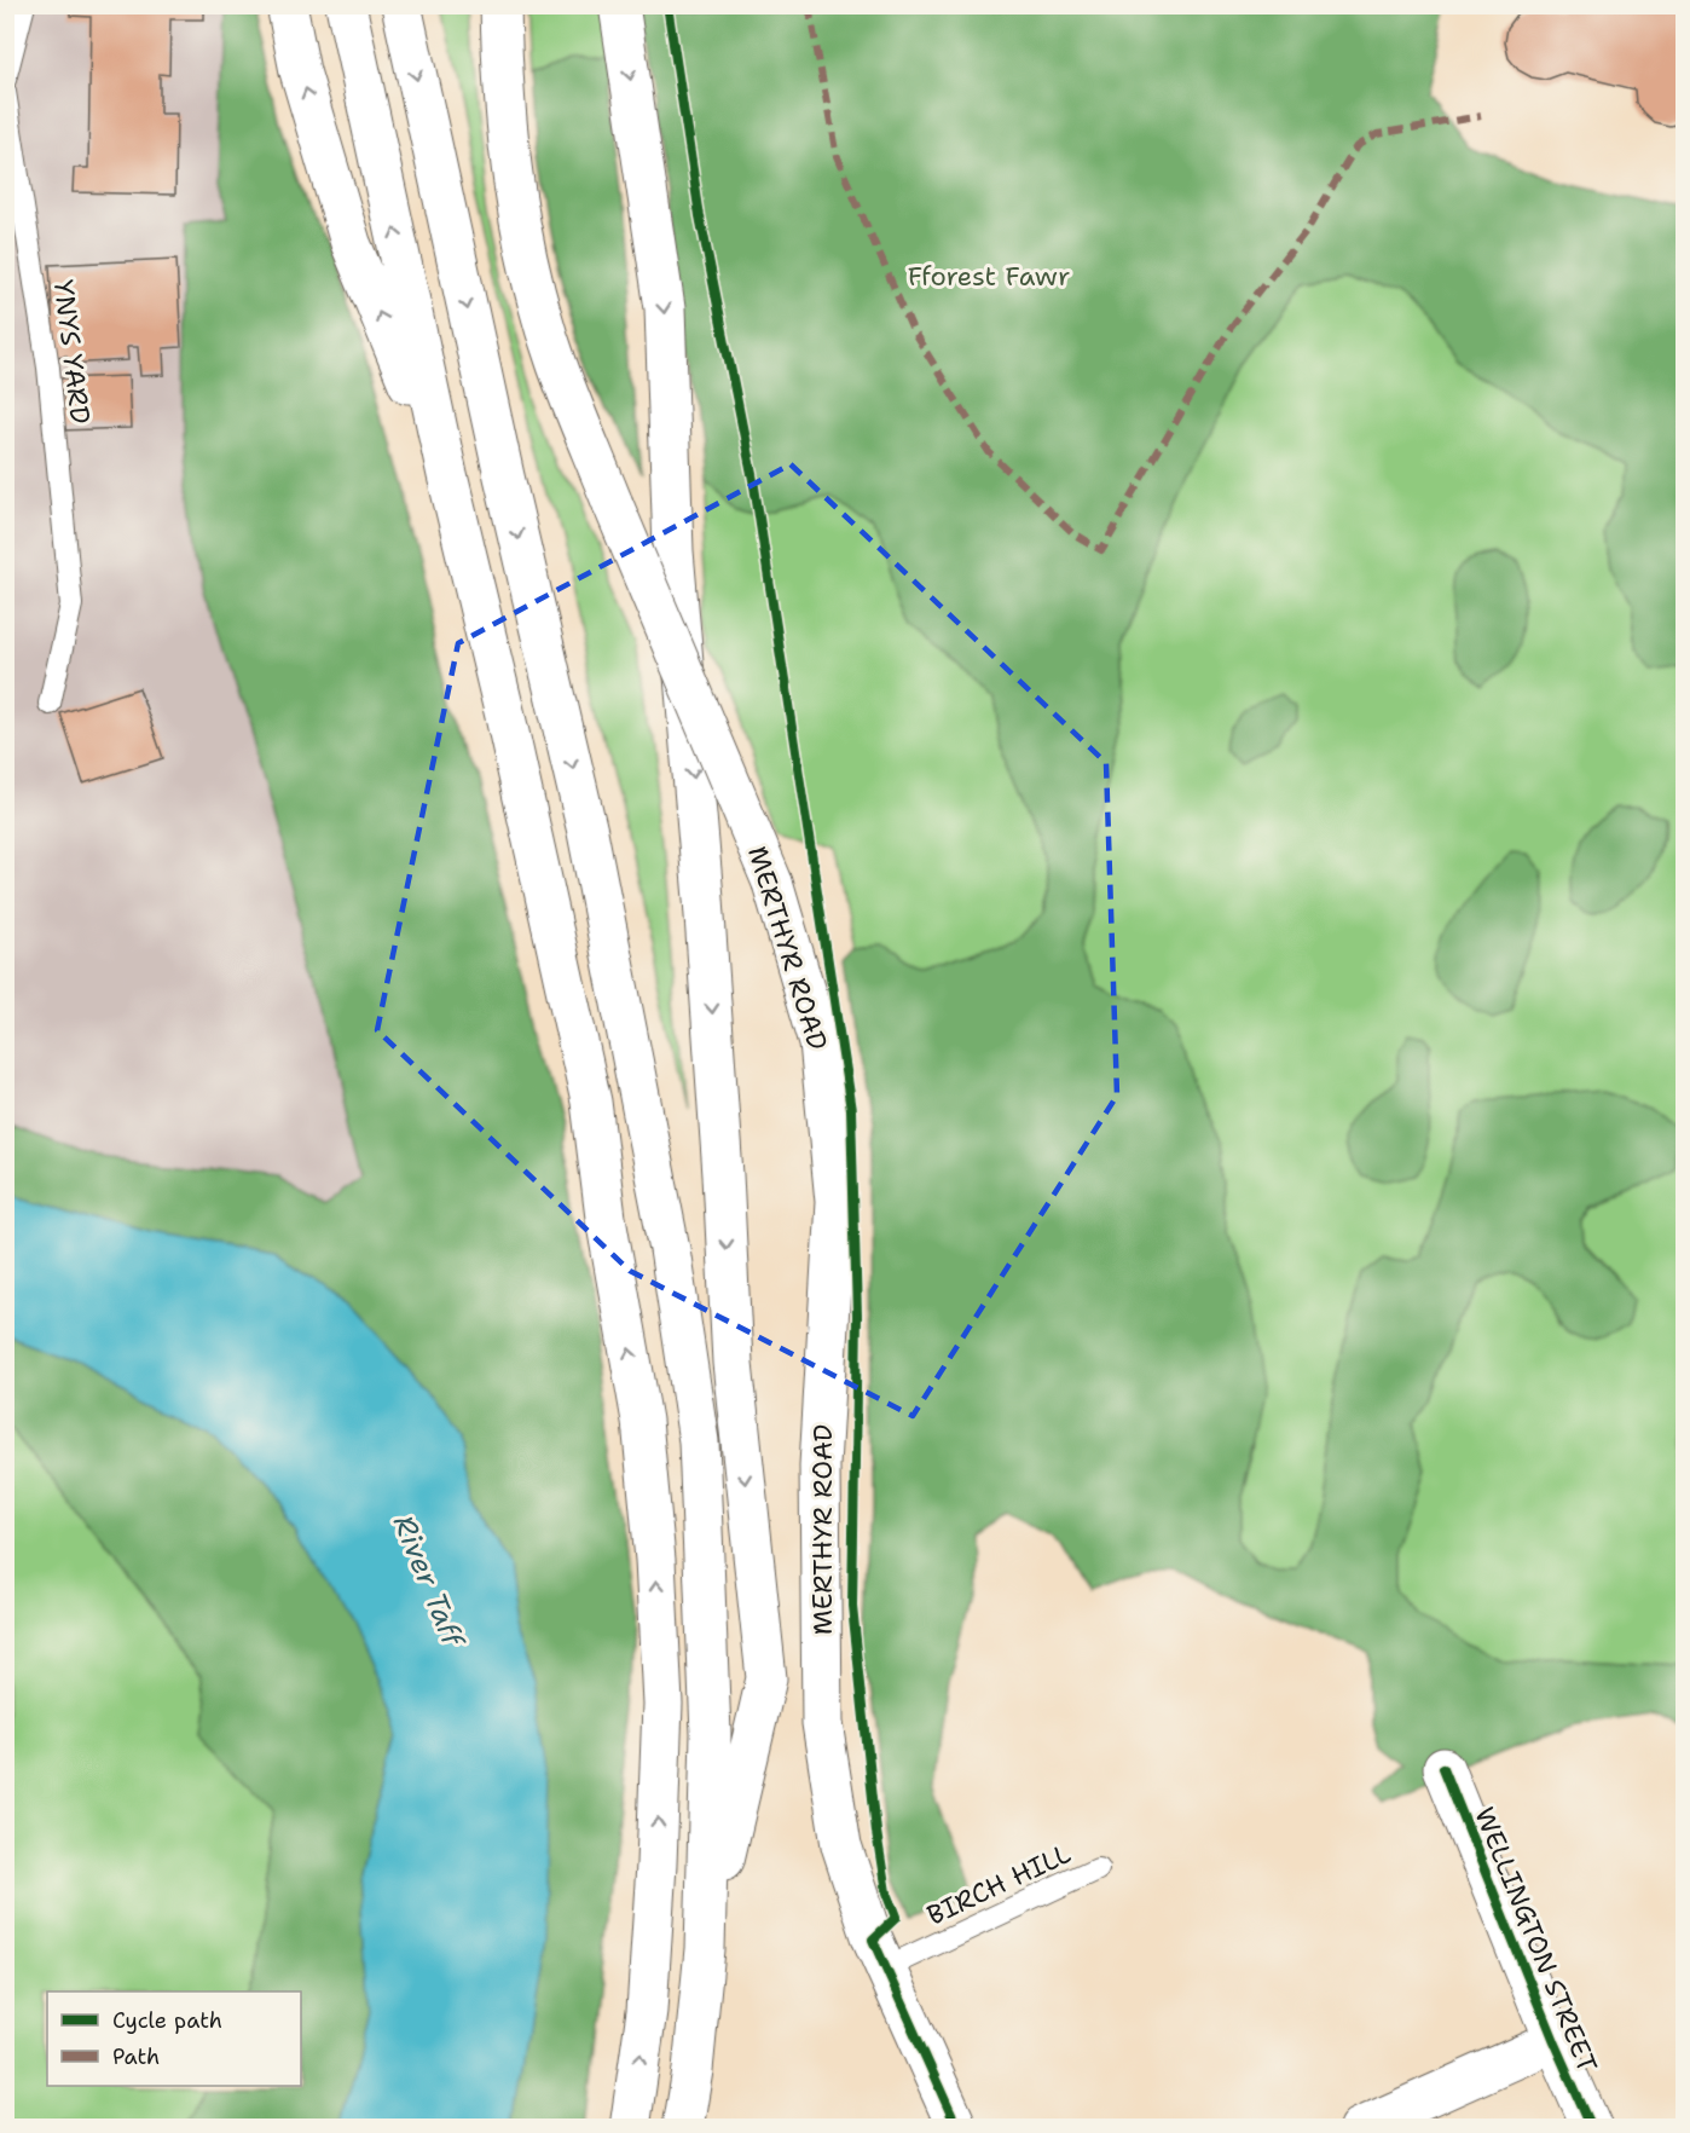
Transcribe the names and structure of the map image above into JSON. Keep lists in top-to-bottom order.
{
  "streets": {
    "main road": ["MERTHYR ROAD", "WELLINGTON STREET"],
    "lane": ["YNYS YARD", "BIRCH HILL"]
  },
  "crossings": [
    ["MERTHYR ROAD", "BIRCH HILL"]
  ],
  "water": ["River Taff"],
  "parks": ["Fforest Fawr"],
  "legend": ["Cycle path", "Path"]
}
